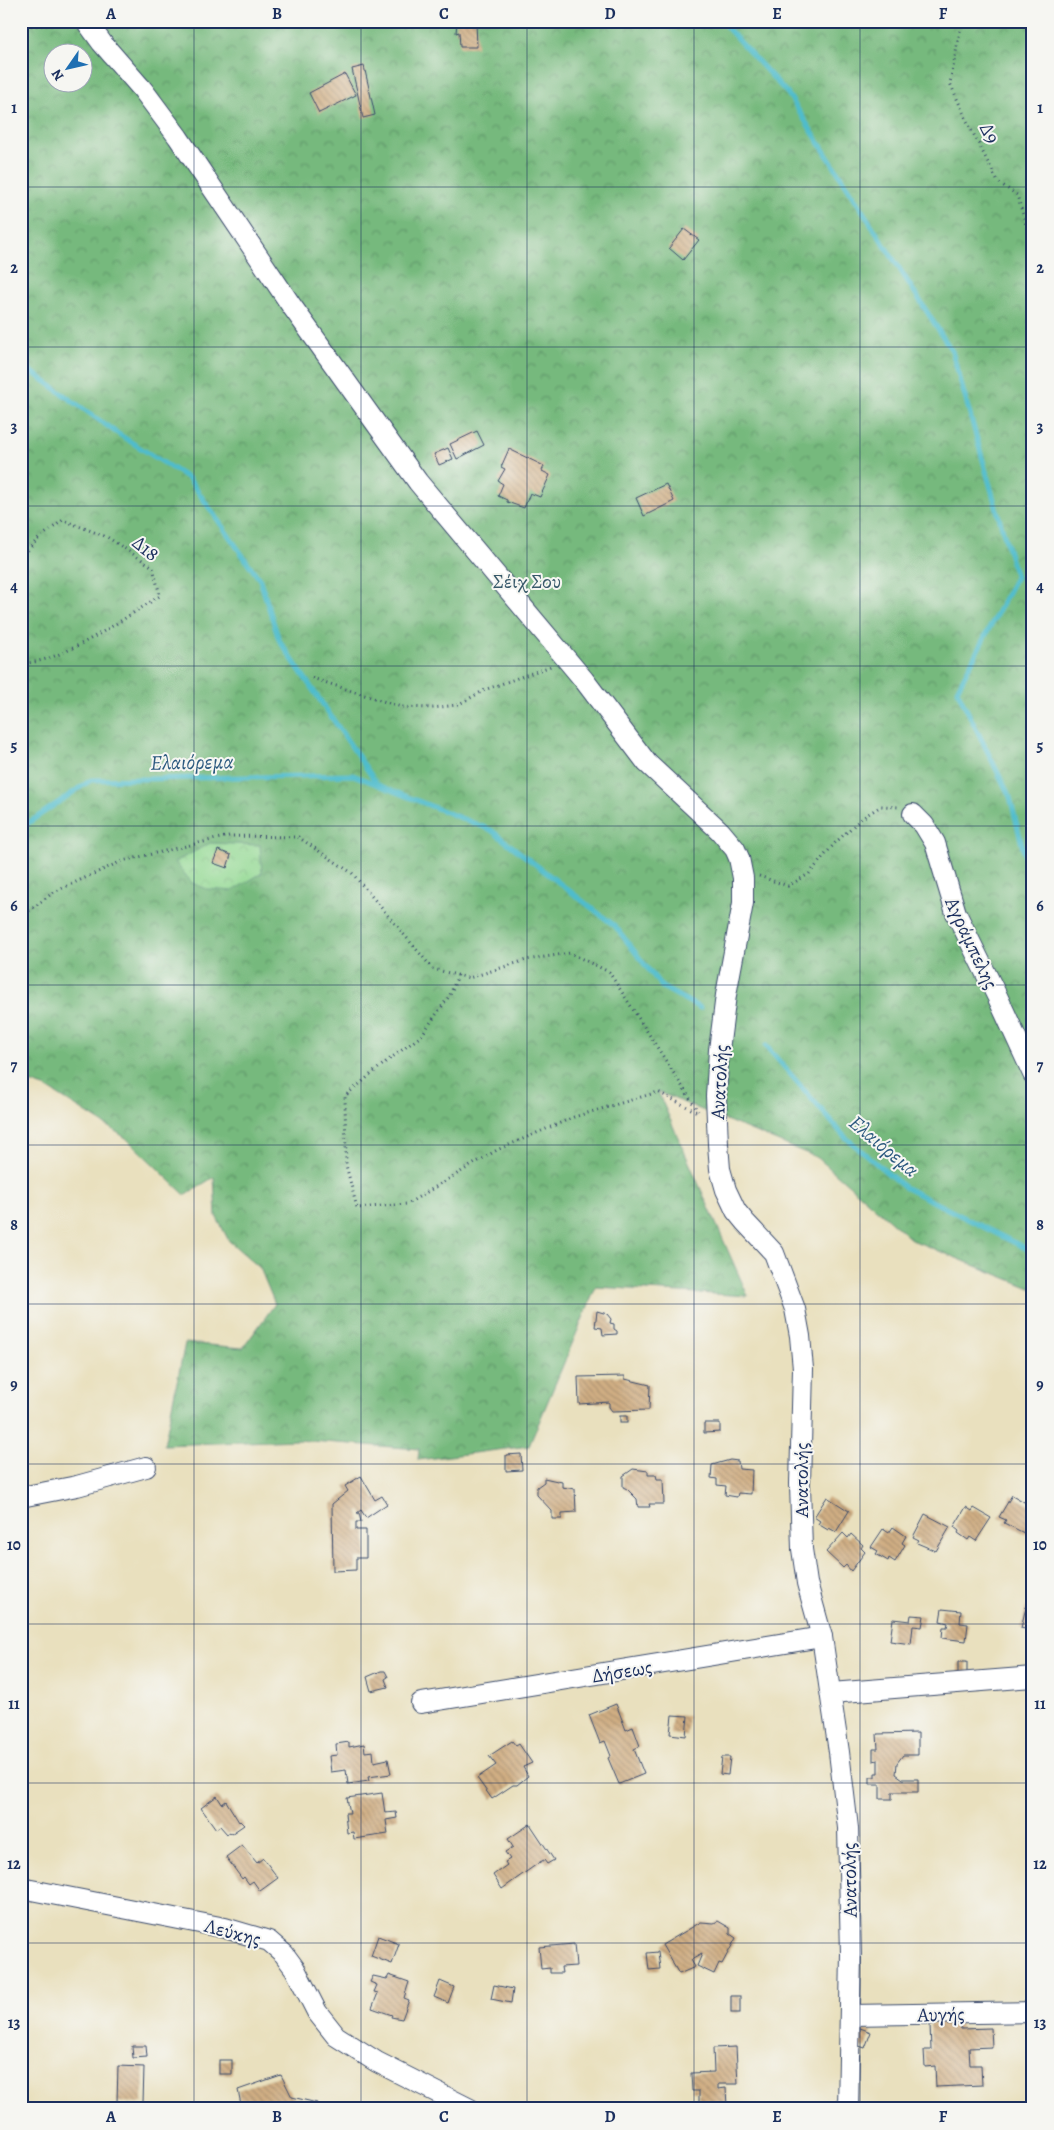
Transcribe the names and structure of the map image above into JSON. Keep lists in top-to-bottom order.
{
  "streets": {
    "street": [
      "Αγράμπελης",
      "Ανατολής",
      "Δήσεως",
      "Λεύκης",
      "Αυγής"
    ],
    "path": ["Δ9", "Δ18"]
  },
  "crossings": [
    ["Ανατολής", "Δήσεως"],
    ["Ανατολής", "Αυγής"]
  ],
  "water": ["Ελαιόρεμα"],
  "parks": ["Σέιχ Σου"],
  "north": "bottom left",
  "grid": {
    "columns": [
      "A",
      "B",
      "C",
      "D",
      "E",
      "F"
    ],
    "rows": [
      "1",
      "2",
      "3",
      "4",
      "5",
      "6",
      "7",
      "8",
      "9",
      "10",
      "11",
      "12",
      "13"
    ]
  }
}
